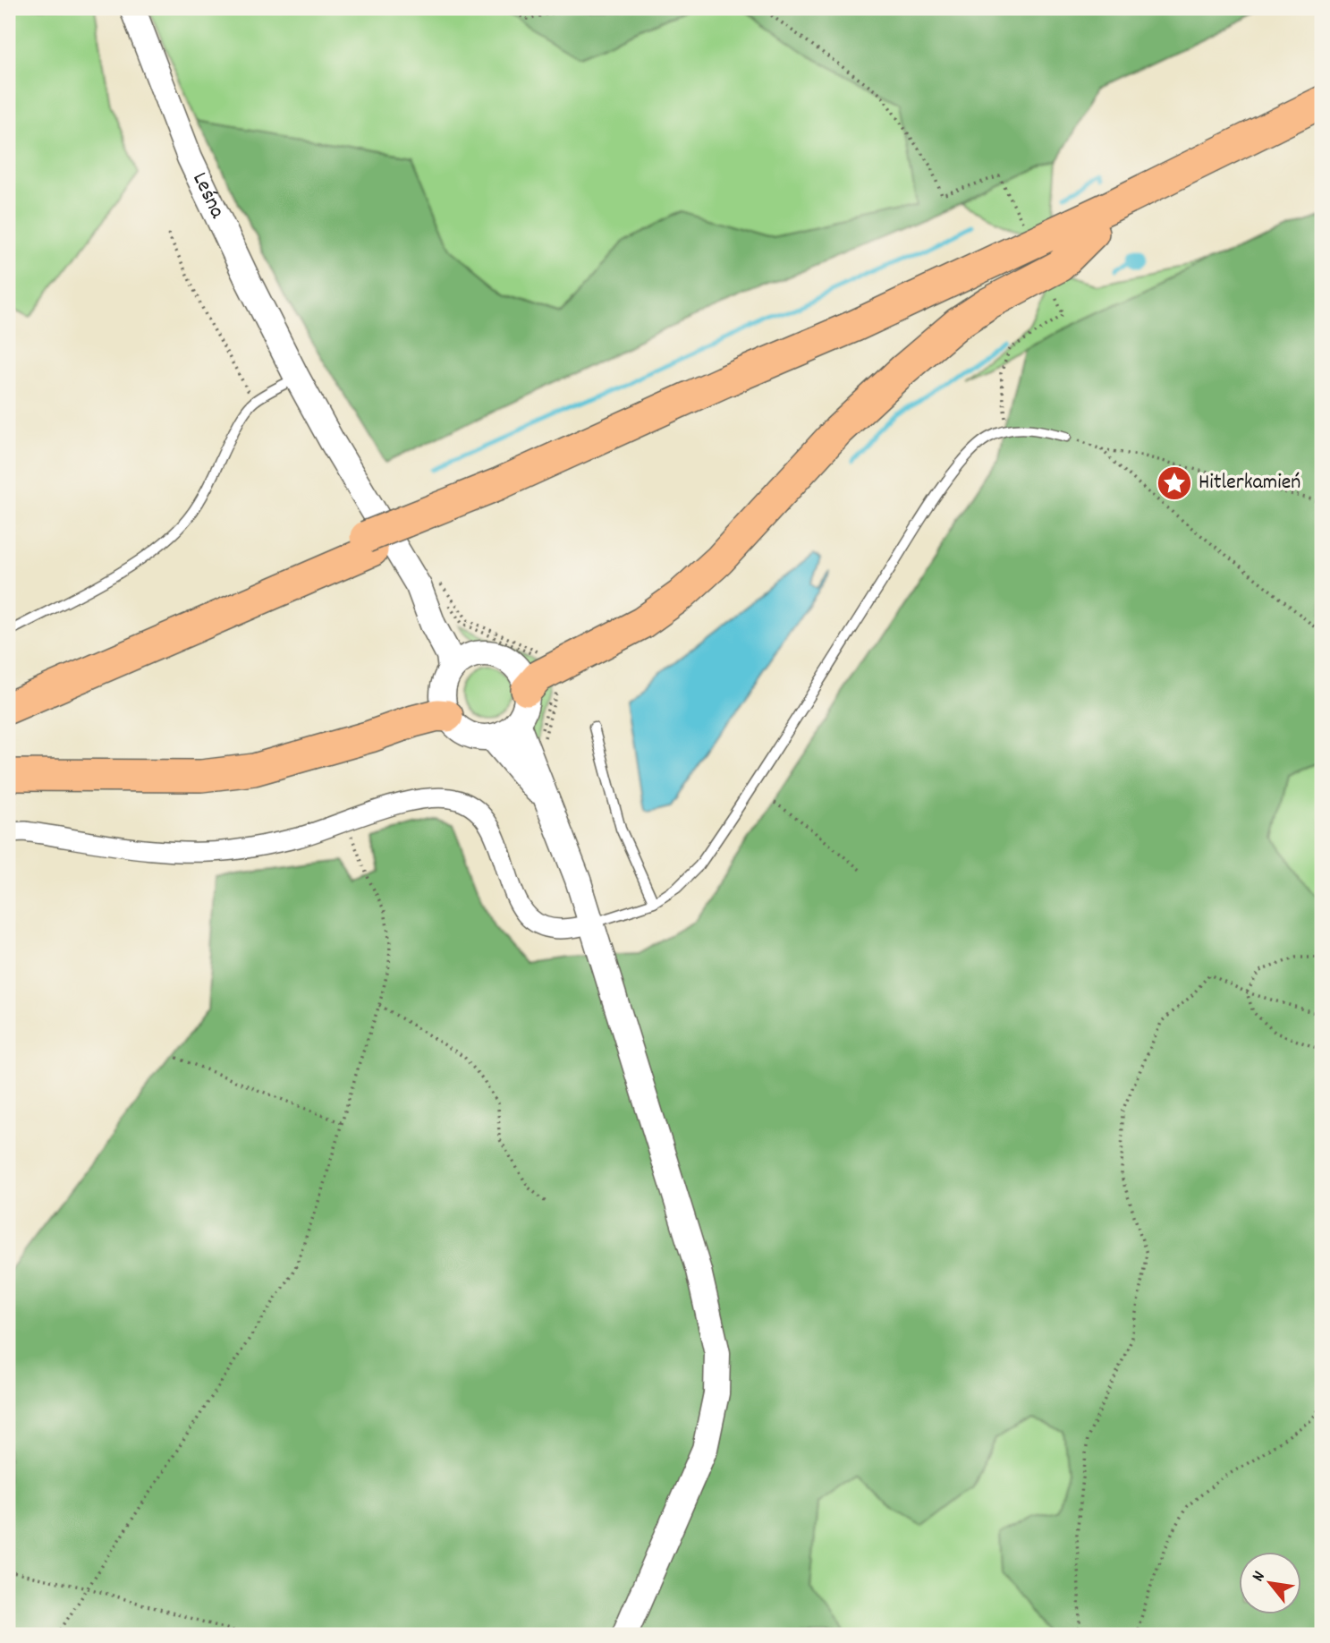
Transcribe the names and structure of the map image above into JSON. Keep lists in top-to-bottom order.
{
  "streets": {
    "street": ["Leśna"]
  },
  "places": {
    "place": ["Hitlerkamień"]
  },
  "north": "top left"
}
